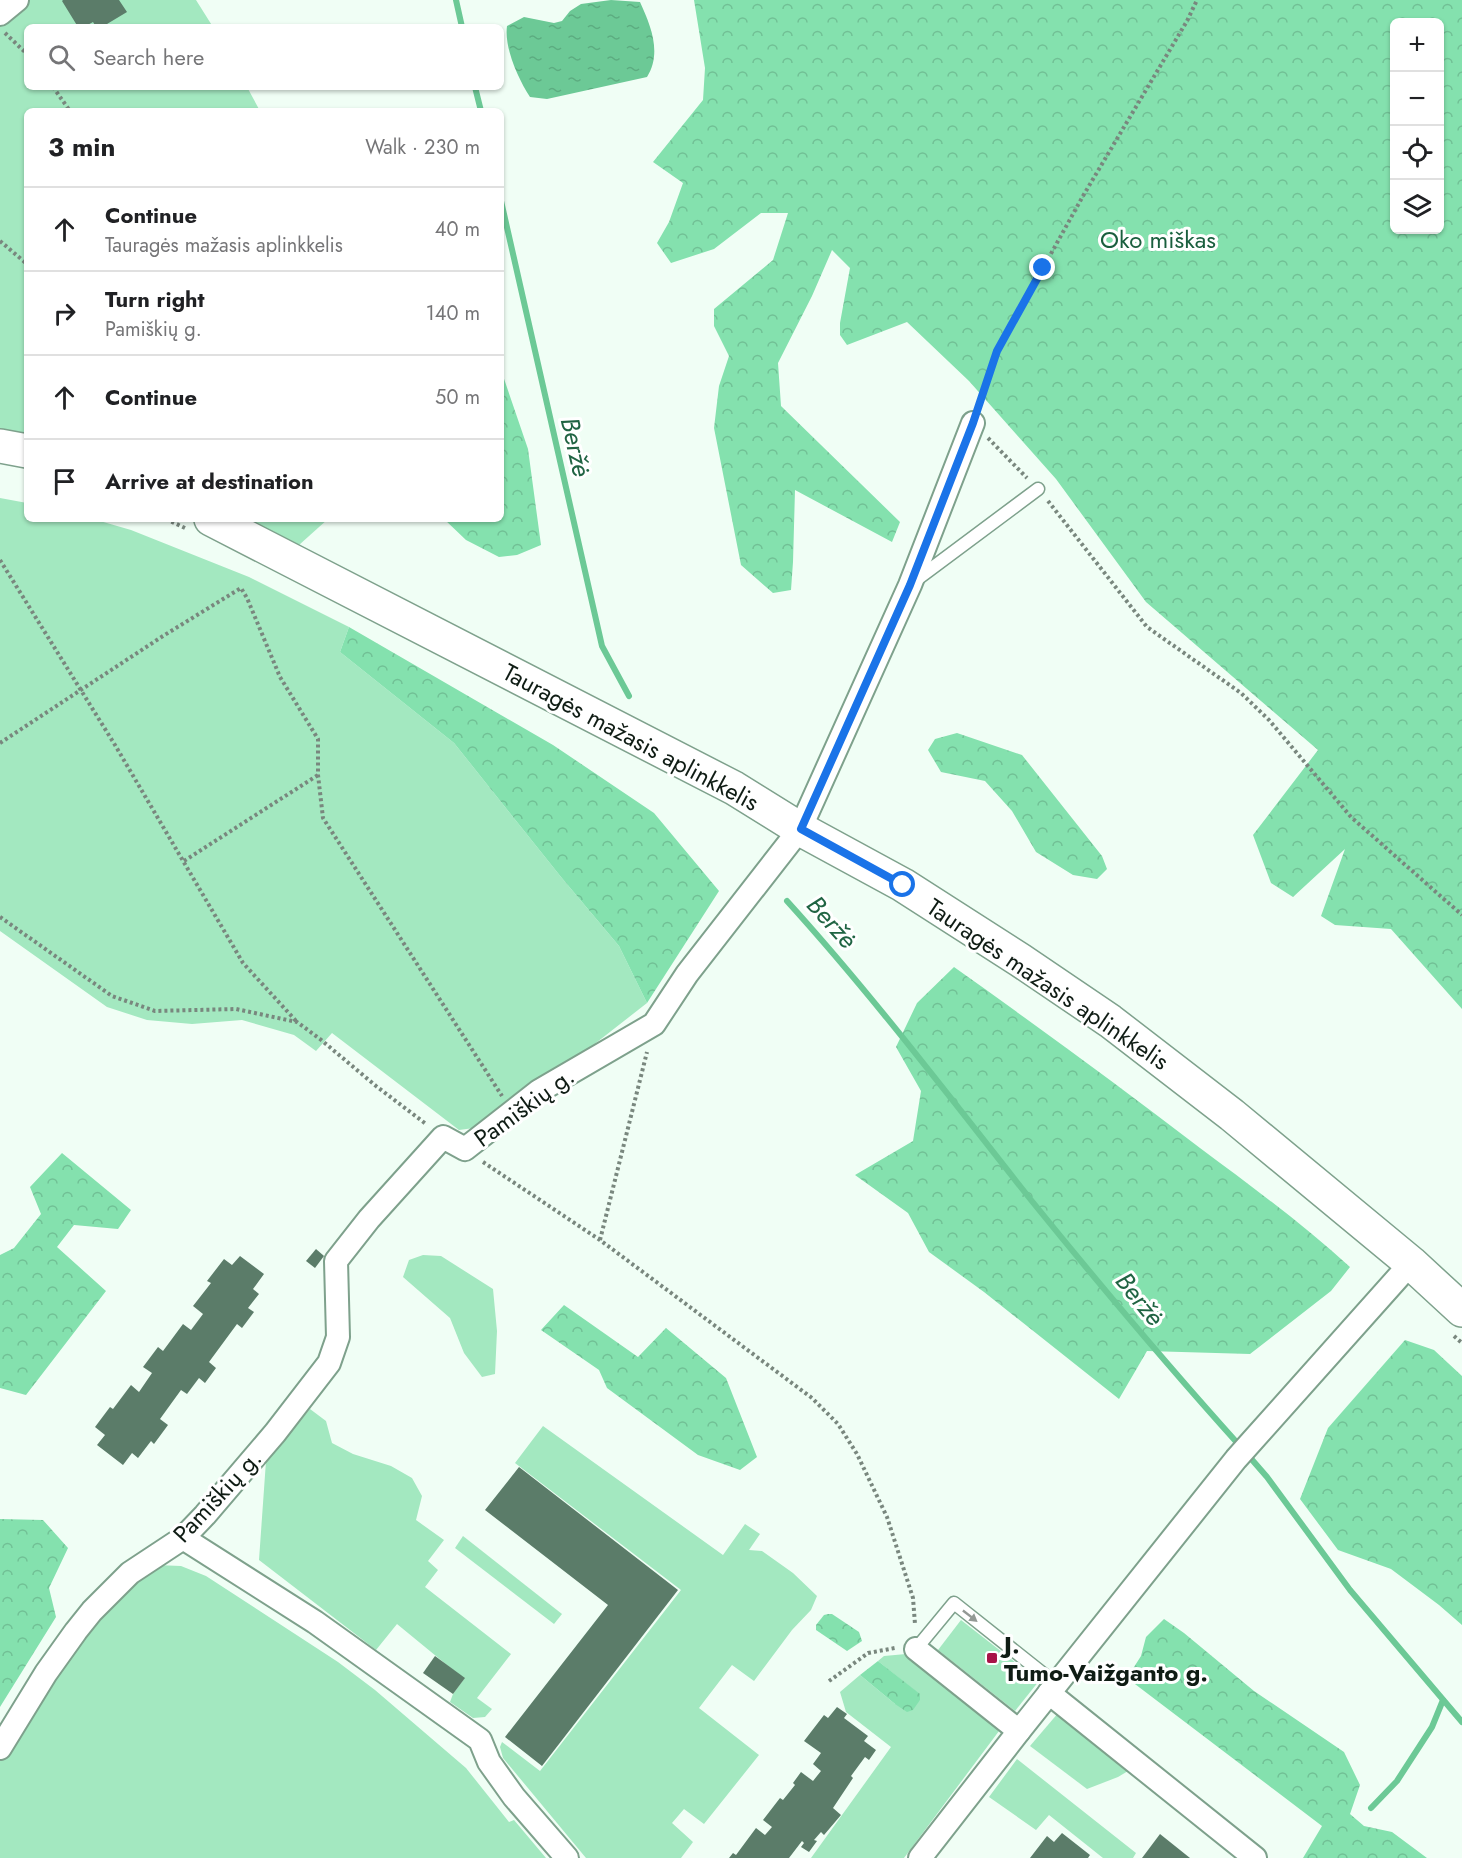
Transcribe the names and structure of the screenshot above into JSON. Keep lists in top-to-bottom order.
{
  "streets": {
    "main road": ["Tauragės mažasis aplinkkelis"],
    "street": ["Pamiškių g."]
  },
  "crossings": [
    ["Tauragės mažasis aplinkkelis", "Pamiškių g."]
  ],
  "water": ["Beržė"],
  "parks": ["Oko miškas"],
  "places": {
    "transit": ["J. Tumo-Vaižganto g."]
  },
  "page": {
    "map_buttons": ["+", "−"],
    "search": "Search here",
    "heading": ["3 min", "Walk · 230 m"],
    "list": [
      ["Continue", "Tauragės mažasis aplinkkelis", "40 m"],
      ["Turn right", "Pamiškių g.", "140 m"],
      ["Continue", "50 m"],
      "Arrive at destination"
    ]
  }
}
